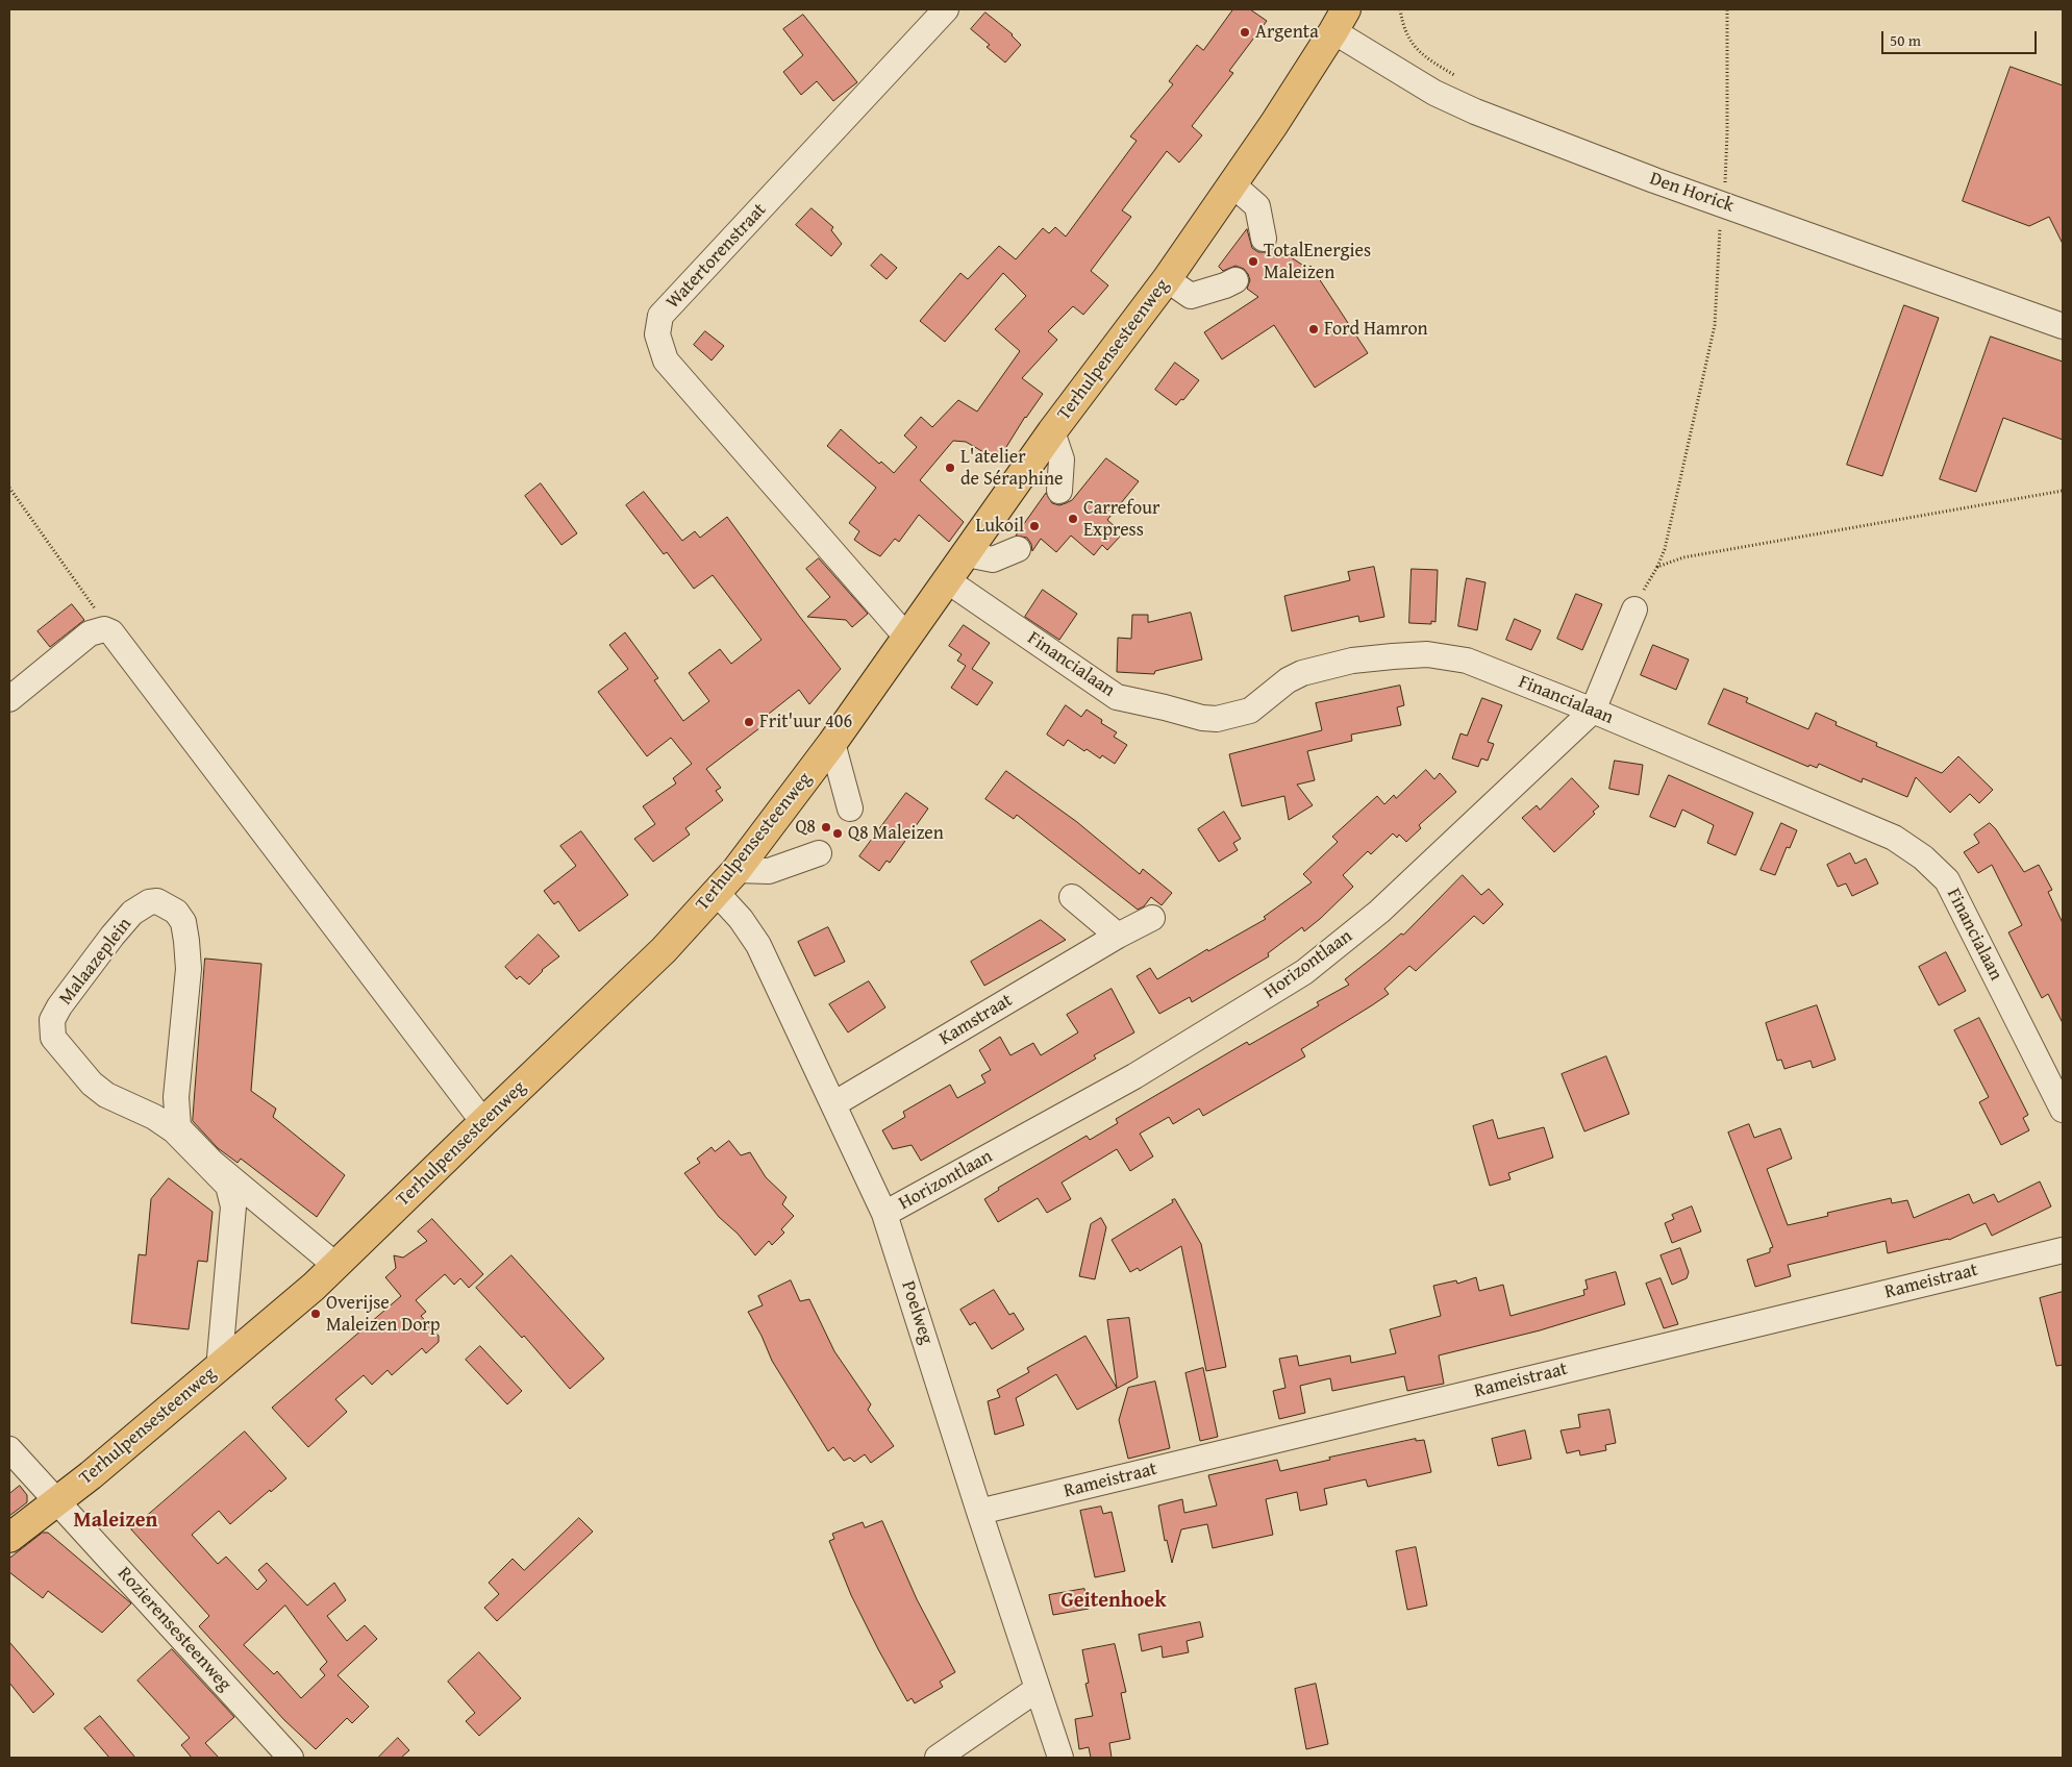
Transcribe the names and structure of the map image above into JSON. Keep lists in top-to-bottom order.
{
  "streets": {
    "main road": ["Terhulpensesteenweg"],
    "street": [
      "Den Horick",
      "Watertorenstraat",
      "Financialaan",
      "Malaazeplein",
      "Horizontlaan",
      "Kamstraat",
      "Rameistraat",
      "Poelweg",
      "Rozierensesteenweg"
    ]
  },
  "crossings": [
    ["Den Horick", "Terhulpensesteenweg"],
    ["Watertorenstraat", "Terhulpensesteenweg"],
    ["Terhulpensesteenweg", "Financialaan"],
    ["Terhulpensesteenweg", "Malaazeplein"],
    ["Terhulpensesteenweg", "Poelweg"],
    ["Terhulpensesteenweg", "Rozierensesteenweg"],
    ["Financialaan", "Horizontlaan"],
    ["Horizontlaan", "Poelweg"],
    ["Kamstraat", "Poelweg"],
    ["Rameistraat", "Poelweg"]
  ],
  "districts": ["Maleizen", "Geitenhoek"],
  "places": [
    "Argenta",
    "TotalEnergies Maleizen",
    "Ford Hamron",
    "L'atelier de Séraphine",
    "Carrefour Express",
    "Lukoil",
    "Frit'uur 406",
    "Q8",
    "Q8 Maleizen",
    "Overijse Maleizen Dorp"
  ],
  "scale_bar": "50 m"
}
